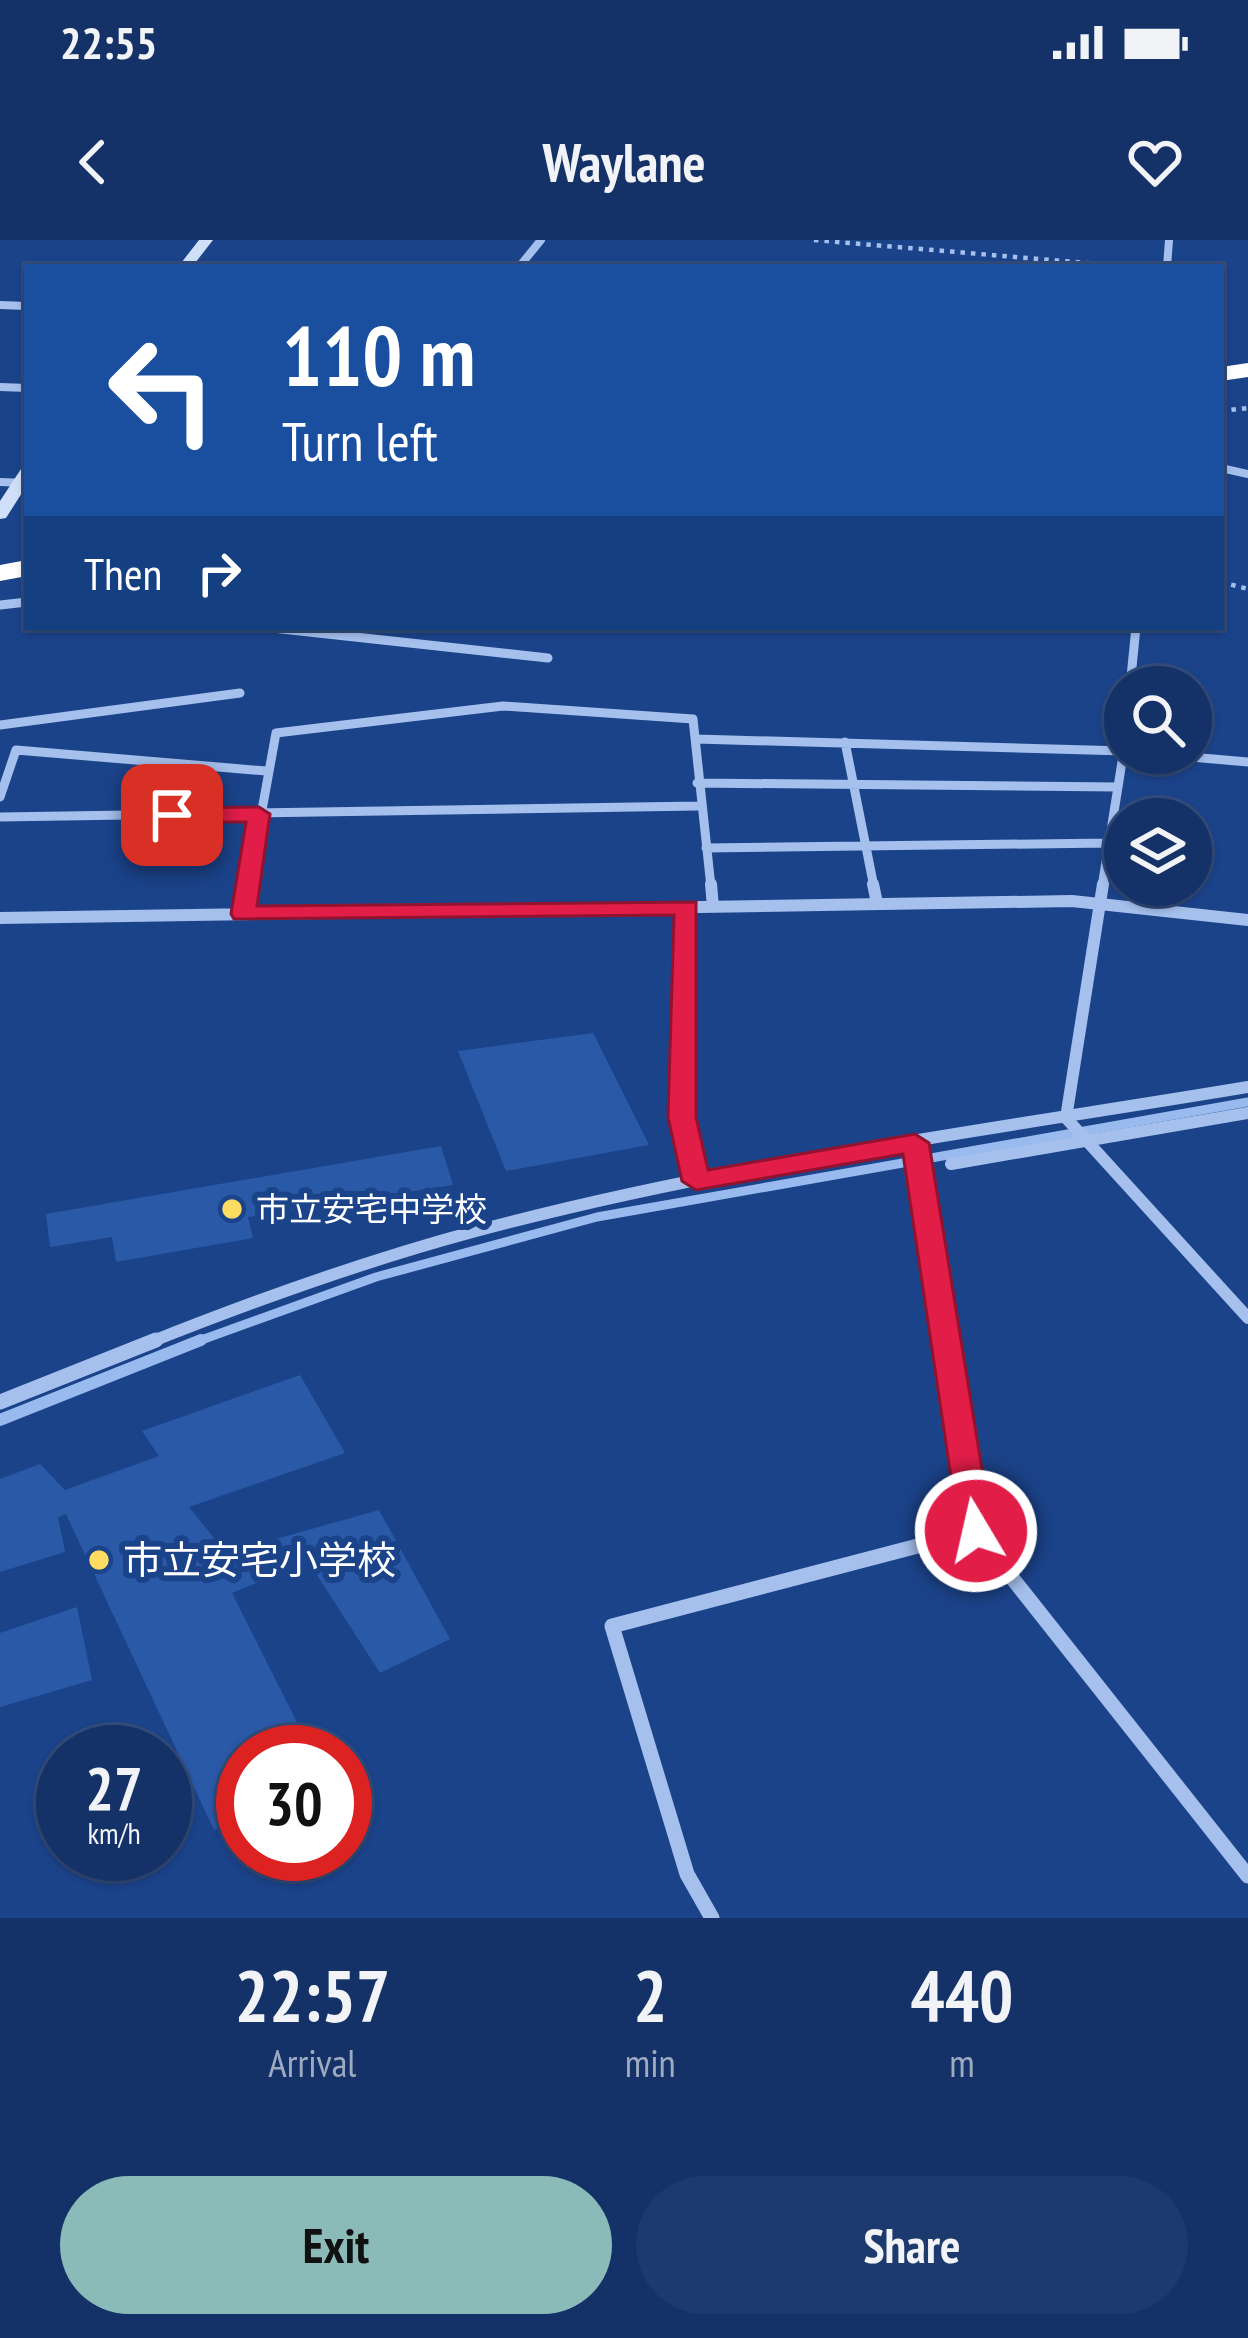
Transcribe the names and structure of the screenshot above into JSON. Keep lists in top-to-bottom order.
{
  "places": ["市立安宅中学校", "市立安宅小学校"],
  "page": {
    "status": "22:55",
    "header": "Waylane",
    "turn": ["110 m", "Turn left"],
    "then": "Then",
    "speed": "27 km/h",
    "limit": "30",
    "eta": [
      "22:57",
      "Arrival",
      "2",
      "min",
      "440",
      "m"
    ],
    "buttons": ["Exit", "Share"]
  }
}
